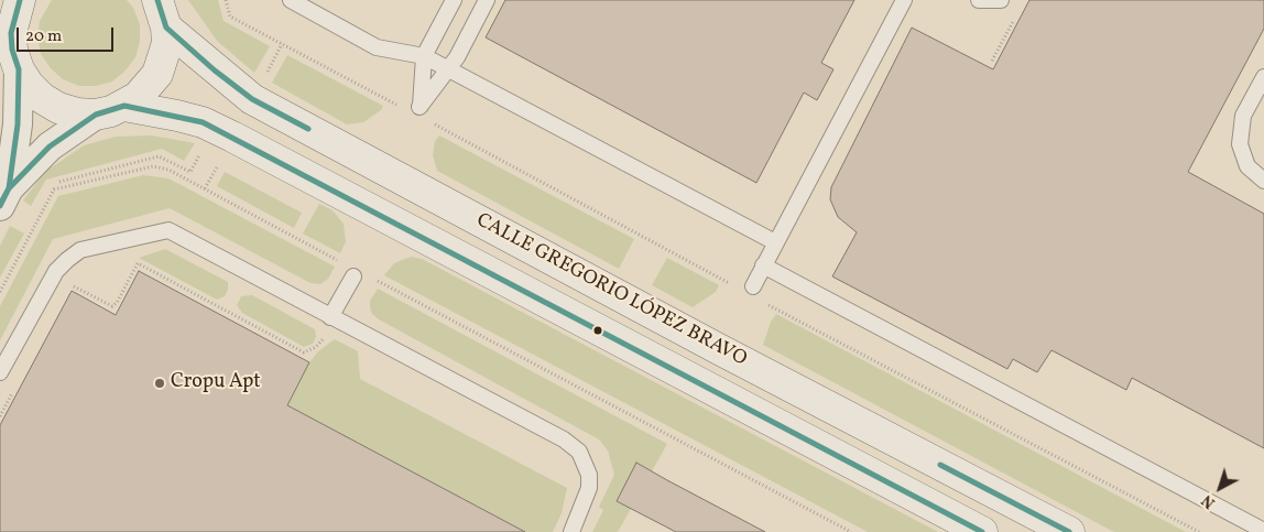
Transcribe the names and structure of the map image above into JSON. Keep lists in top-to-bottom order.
{
  "streets": {
    "main road": ["CALLE GREGORIO LÓPEZ BRAVO"]
  },
  "places": ["Cropu Apt"],
  "scale_bar": "20 m",
  "north": "bottom left"
}
